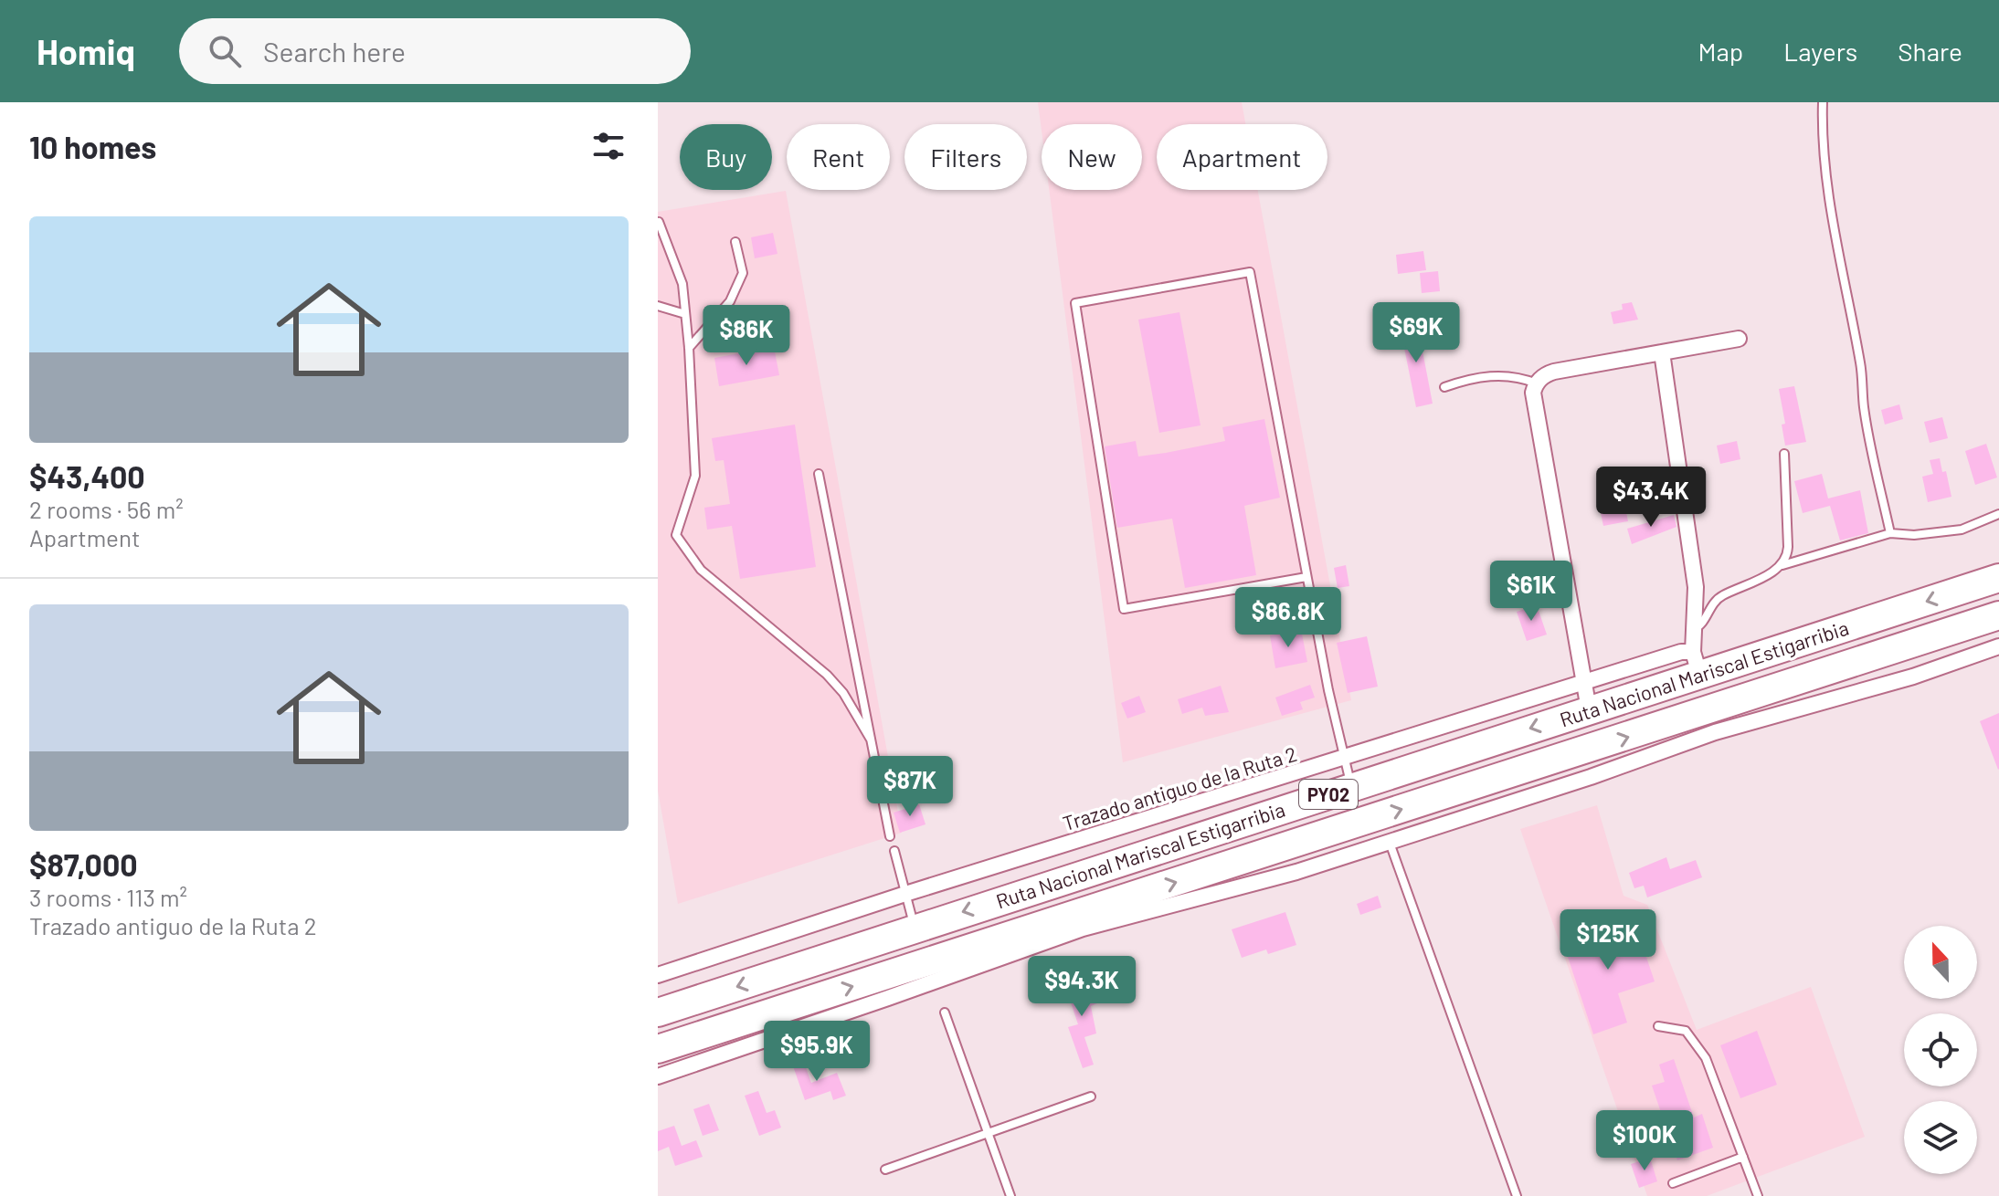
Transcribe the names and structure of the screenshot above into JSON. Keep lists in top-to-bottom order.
{
  "streets": {
    "highway": ["Ruta Nacional Mariscal Estigarribia", "PY02"],
    "street": ["Trazado antiguo de la Ruta 2"]
  },
  "crossings": [
    ["Ruta Nacional Mariscal Estigarribia", "Trazado antiguo de la Ruta 2"]
  ],
  "north": "top",
  "page": {
    "header": "Homiq",
    "search": "Search here",
    "nav": ["Map", "Layers", "Share"],
    "heading": "10 homes",
    "chip": [
      "Buy",
      "Rent",
      "Filters",
      "New",
      "Apartment"
    ],
    "list": [
      {
        "name": "$43,400",
        "note": "2 rooms · 56 m² · Apartment"
      },
      {
        "name": "$87,000",
        "note": "3 rooms · 113 m² · Trazado antiguo de la Ruta 2"
      }
    ],
    "price": [
      "$69K",
      "$86K",
      "$43.4K",
      "$61K",
      "$86.8K",
      "$87K",
      "$125K",
      "$94.3K",
      "$95.9K",
      "$100K"
    ]
  }
}
